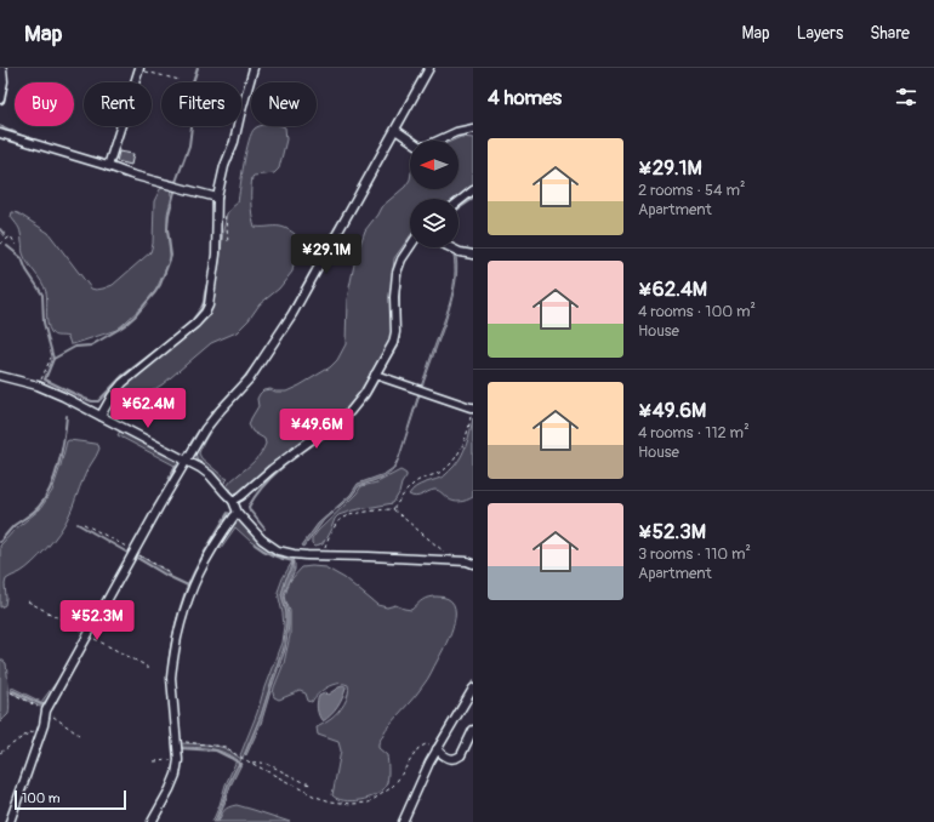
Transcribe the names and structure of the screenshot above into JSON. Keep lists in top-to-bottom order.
{
  "scale_bar": "100 m",
  "north": "left",
  "page": {
    "header": "Map",
    "nav": ["Map", "Layers", "Share"],
    "heading": "4 homes",
    "chip": [
      "Buy",
      "Rent",
      "Filters",
      "New"
    ],
    "list": [
      {
        "name": "¥29.1M",
        "note": "2 rooms · 54 m² · Apartment"
      },
      {
        "name": "¥62.4M",
        "note": "4 rooms · 100 m² · House"
      },
      {
        "name": "¥49.6M",
        "note": "4 rooms · 112 m² · House"
      },
      {
        "name": "¥52.3M",
        "note": "3 rooms · 110 m² · Apartment"
      }
    ],
    "price": [
      "¥29.1M",
      "¥62.4M",
      "¥49.6M",
      "¥52.3M"
    ],
    "scale": "100 m"
  }
}
